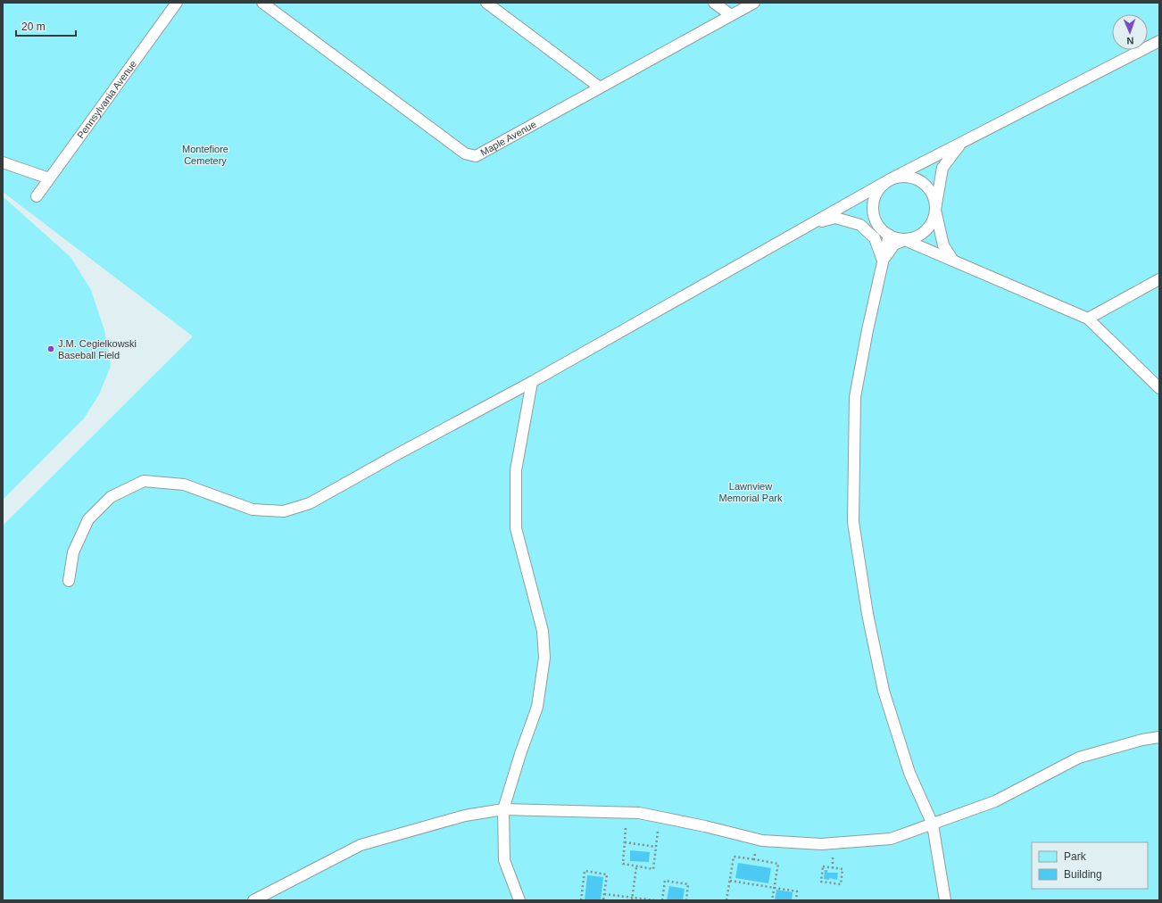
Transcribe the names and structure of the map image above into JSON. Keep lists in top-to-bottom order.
{
  "streets": {
    "lane": ["Pennsylvania Avenue", "Maple Avenue"]
  },
  "parks": ["Montefiore Cemetery", "Lawnview Memorial Park"],
  "places": ["J.M. Cegielkowski Baseball Field"],
  "legend": ["Park", "Building"],
  "scale_bar": "20 m",
  "north": "bottom"
}
